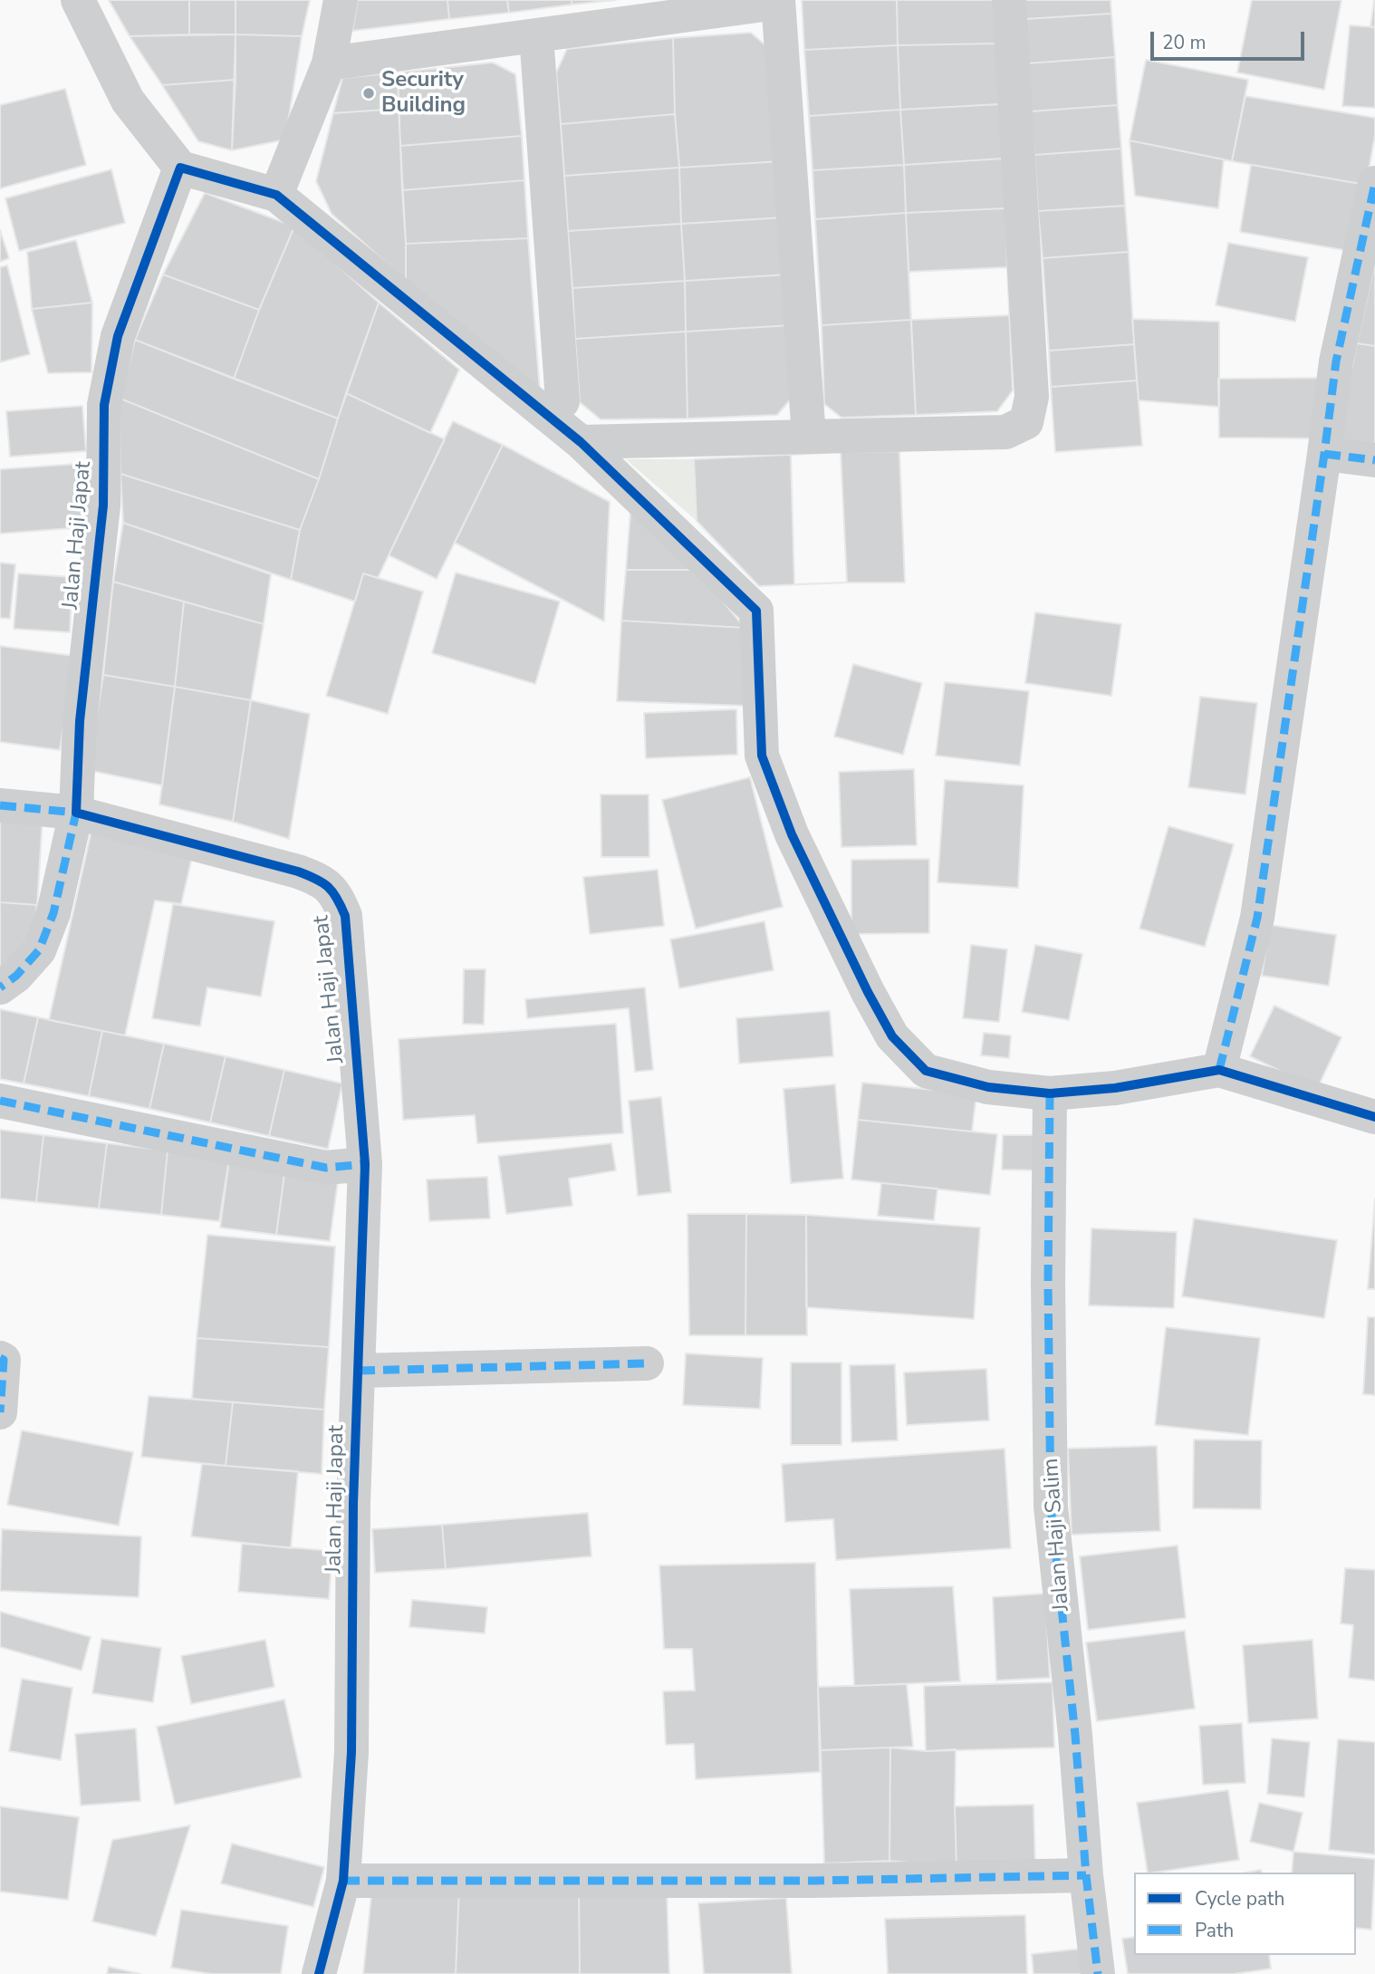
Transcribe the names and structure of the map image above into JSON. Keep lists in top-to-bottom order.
{
  "streets": {
    "street": ["Jalan Haji Japat", "Jalan Haji Salim"]
  },
  "places": ["Security Building"],
  "legend": ["Cycle path", "Path"],
  "scale_bar": "20 m"
}
